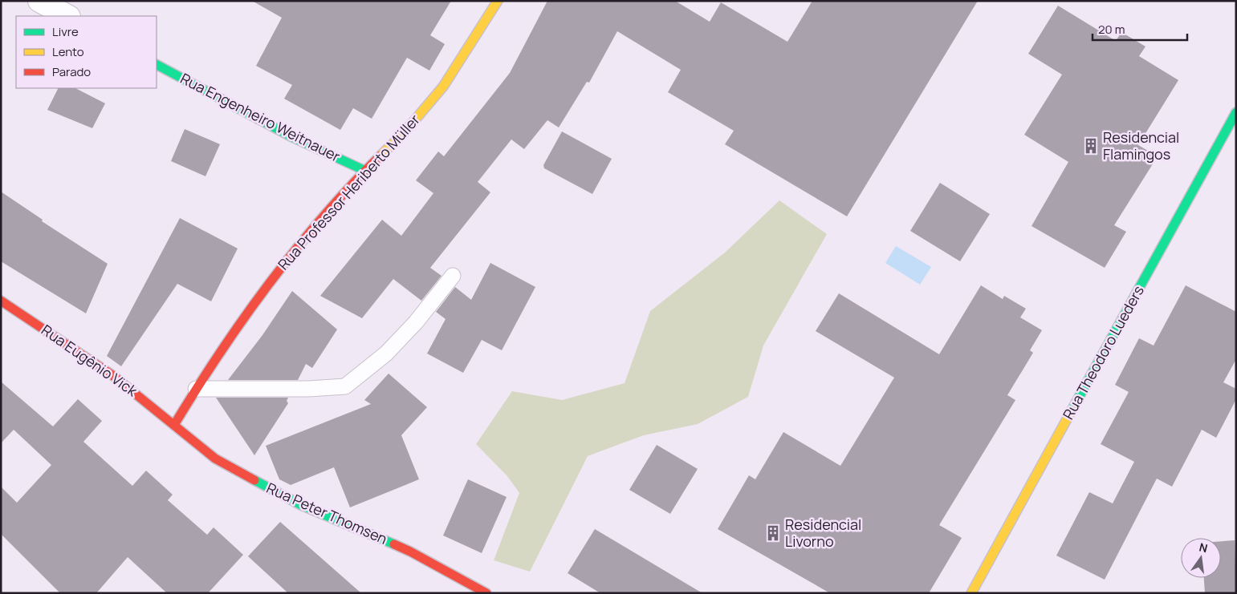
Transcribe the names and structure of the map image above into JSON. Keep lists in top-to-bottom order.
{
  "streets": {
    "street": [
      "Rua Engenheiro Weitnauer",
      "Rua Professor Heriberto Müller",
      "Rua Theodoro Lueders",
      "Rua Eugênio Vick",
      "Rua Peter Thomsen"
    ]
  },
  "crossings": [
    ["Rua Engenheiro Weitnauer", "Rua Professor Heriberto Müller"],
    ["Rua Professor Heriberto Müller", "Rua Eugênio Vick"],
    ["Rua Professor Heriberto Müller", "Rua Peter Thomsen"],
    ["Rua Eugênio Vick", "Rua Peter Thomsen"]
  ],
  "places": {
    "building": ["Residencial Flamingos", "Residencial Livorno"]
  },
  "legend": ["Livre", "Lento", "Parado"],
  "scale_bar": "20 m",
  "north": "top"
}
